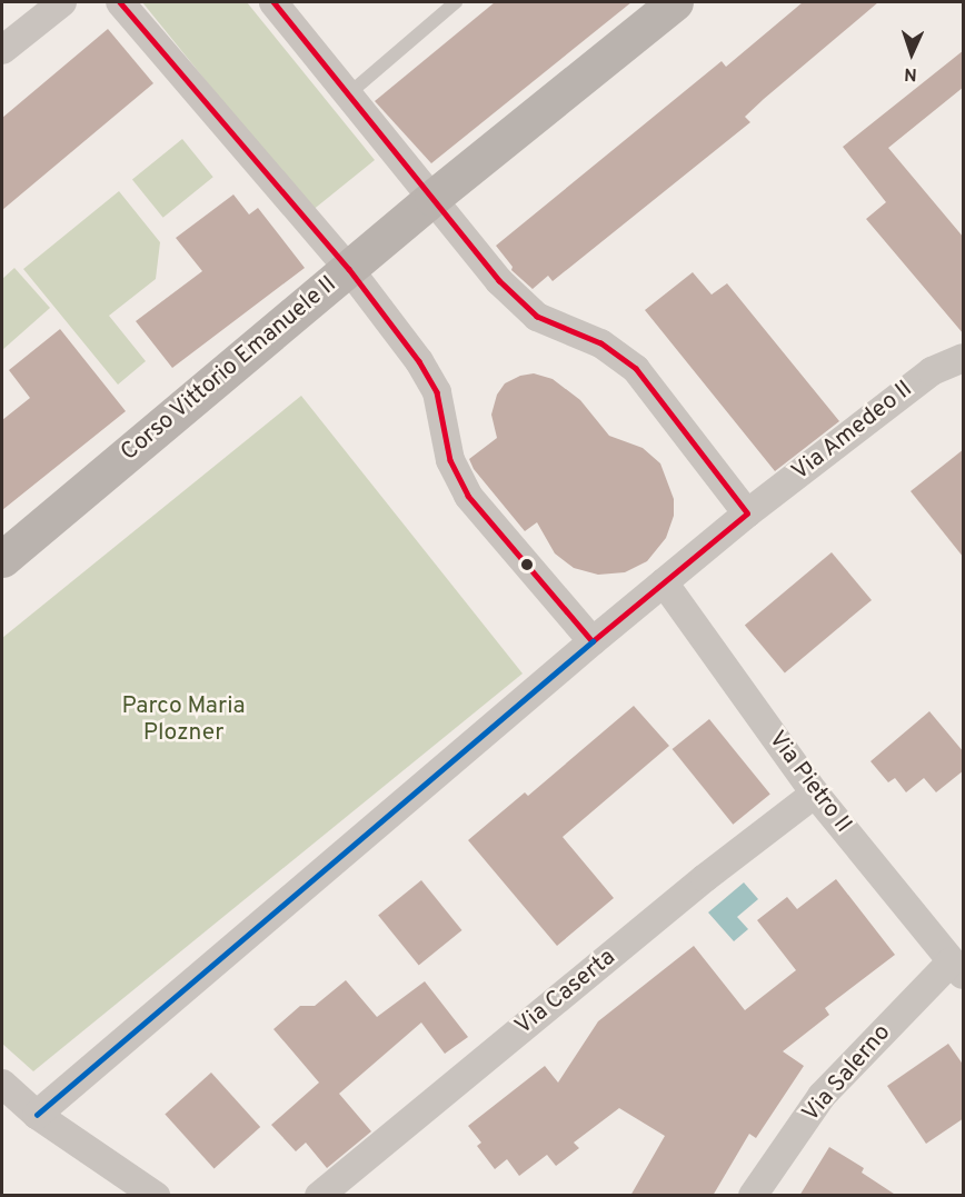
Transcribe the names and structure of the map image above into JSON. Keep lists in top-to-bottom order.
{
  "streets": {
    "street": [
      "Corso Vittorio Emanuele II",
      "Via Amedeo II",
      "Via Pietro II",
      "Via Caserta",
      "Via Salerno"
    ]
  },
  "crossings": [
    ["Via Amedeo II", "Via Pietro II"],
    ["Via Pietro II", "Via Caserta"],
    ["Via Pietro II", "Via Salerno"]
  ],
  "parks": ["Parco Maria Plozner"],
  "north": "bottom"
}
